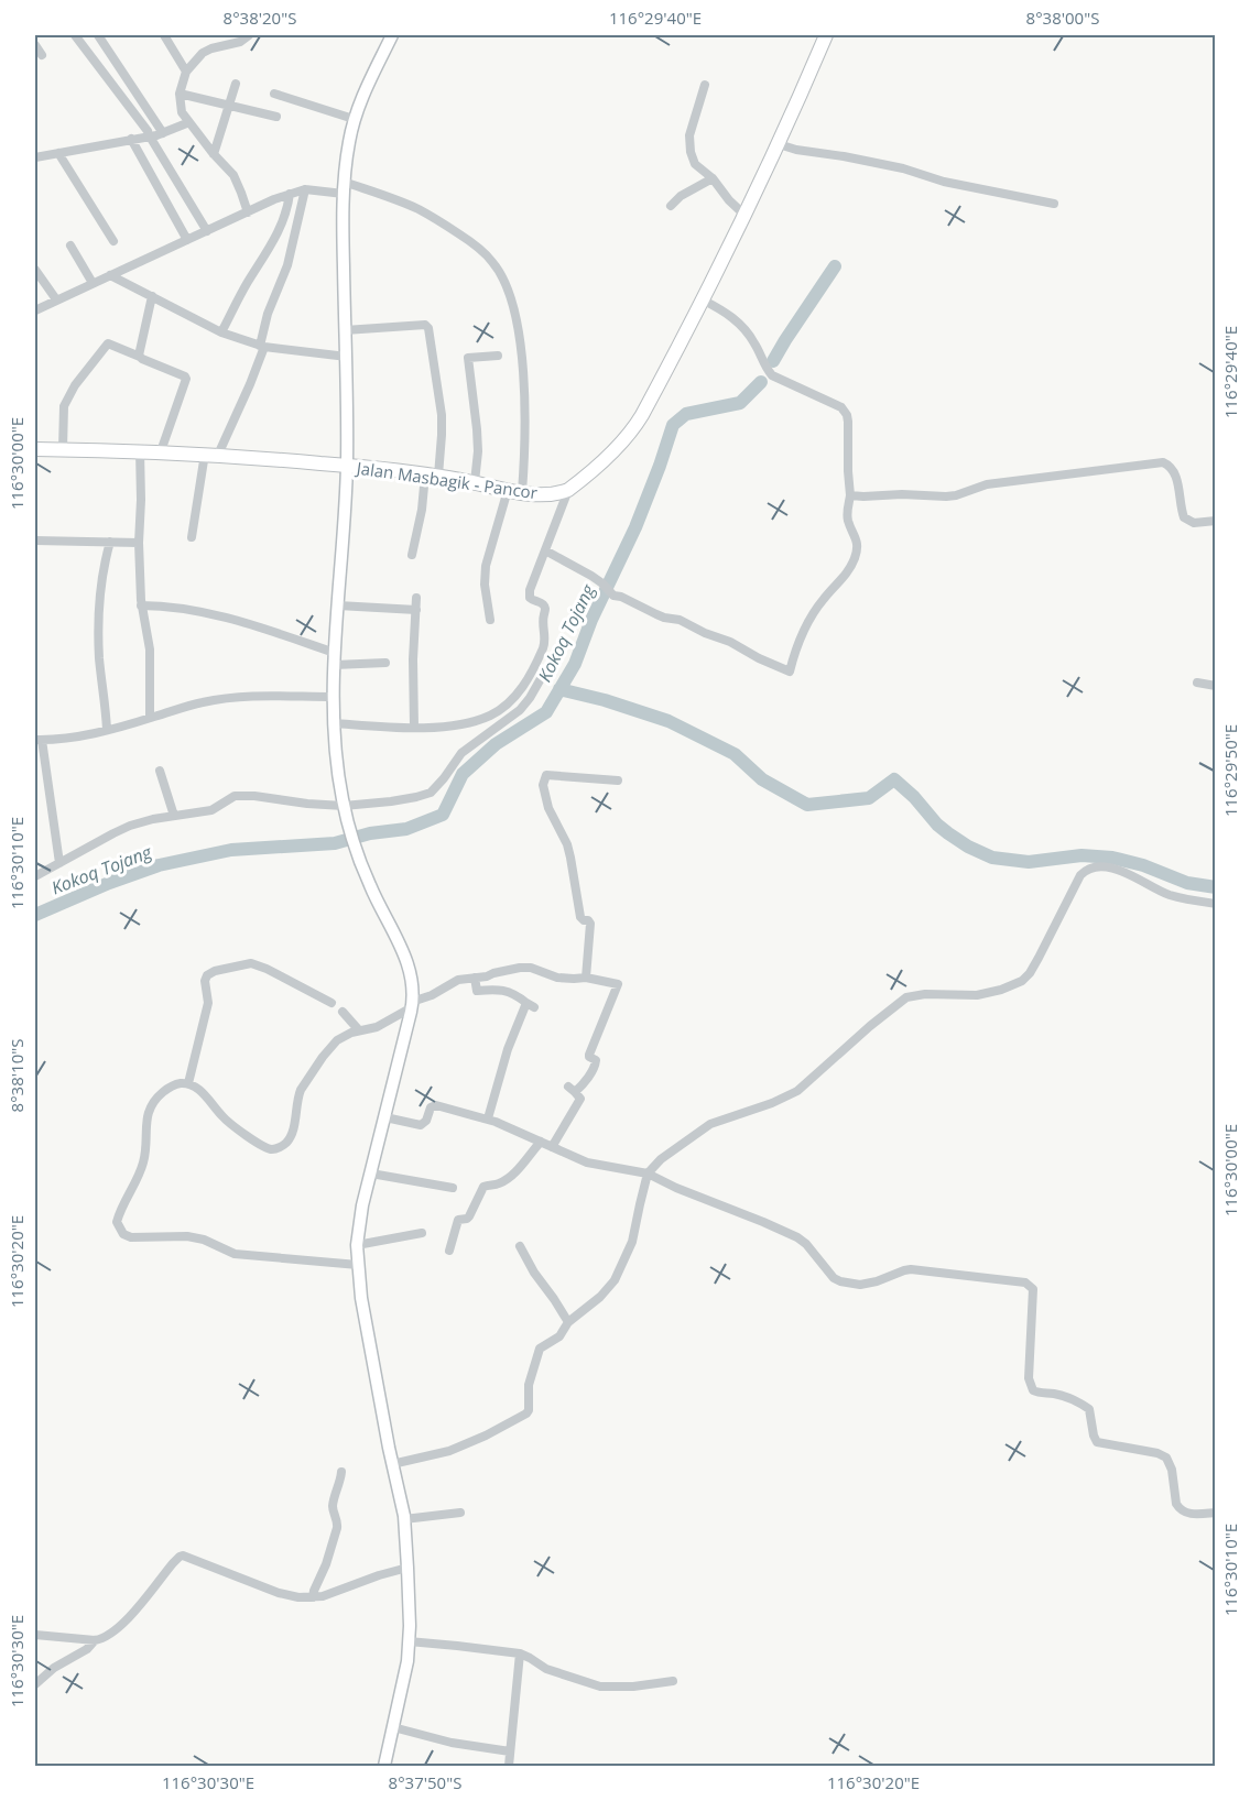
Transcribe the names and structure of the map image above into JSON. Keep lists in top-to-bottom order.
{
  "streets": {
    "main road": ["Jalan Masbagik - Pancor"]
  },
  "water": ["Kokoq Tojang"],
  "coordinates": [
    "8°38'20\"S",
    "116°29'40\"E",
    "8°38'00\"S",
    "116°30'00\"E",
    "116°29'50\"E",
    "116°30'10\"E",
    "8°38'10\"S",
    "116°30'20\"E",
    "116°30'30\"E",
    "8°37'50\"S"
  ]
}
